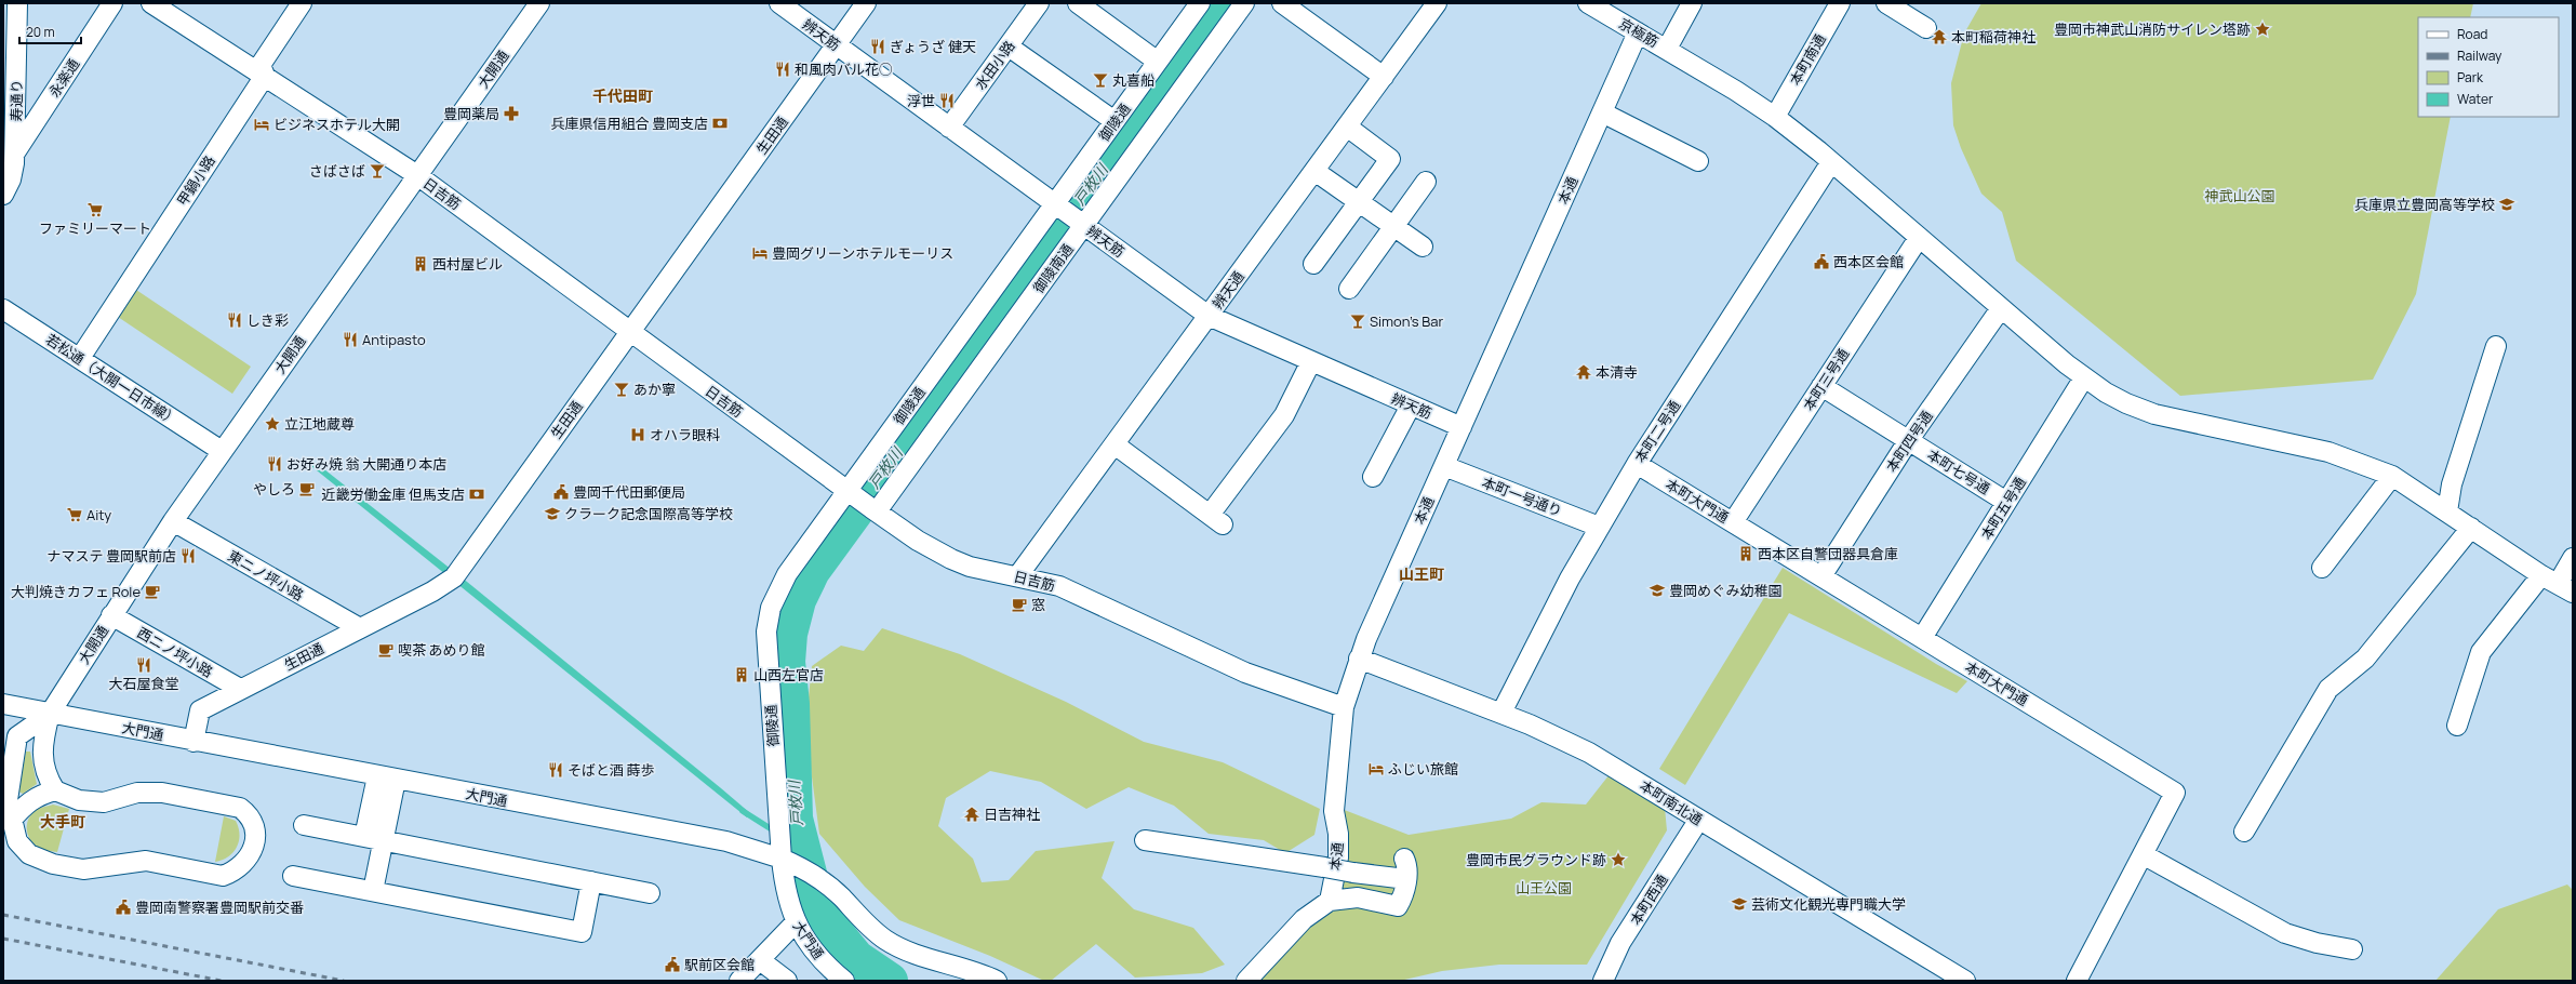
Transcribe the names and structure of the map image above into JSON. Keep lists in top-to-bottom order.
{
  "streets": {
    "street": [
      "京極筋",
      "辨天筋",
      "本町南通",
      "水田小路",
      "大開通",
      "永楽通",
      "寿通り",
      "御陵通",
      "生田通",
      "甲鍋小路",
      "本通",
      "日吉筋",
      "御陵南通",
      "辨天通",
      "若松通（大開一日市線）",
      "本町三号通",
      "本町二号通",
      "本町四号通",
      "本町七号通",
      "本町一号通り",
      "本町大門通",
      "本町五号通",
      "東ニノ坪小路",
      "西ニノ坪小路",
      "大門通",
      "本町南北通",
      "本町西通"
    ]
  },
  "crossings": [
    ["京極筋", "本町南通"],
    ["京極筋", "本通"],
    ["京極筋", "本町三号通"],
    ["京極筋", "本町二号通"],
    ["京極筋", "本町四号通"],
    ["京極筋", "本町五号通"],
    ["辨天筋", "水田小路"],
    ["辨天筋", "御陵通"],
    ["辨天筋", "生田通"],
    ["辨天筋", "本通"],
    ["辨天筋", "御陵南通"],
    ["辨天筋", "辨天通"],
    ["大開通", "日吉筋"],
    ["大開通", "若松通（大開一日市線）"],
    ["大開通", "東ニノ坪小路"],
    ["大開通", "西ニノ坪小路"],
    ["大開通", "大門通"],
    ["永楽通", "寿通り"],
    ["御陵通", "日吉筋"],
    ["御陵通", "大門通"],
    ["生田通", "日吉筋"],
    ["生田通", "東ニノ坪小路"],
    ["生田通", "西ニノ坪小路"],
    ["生田通", "大門通"],
    ["甲鍋小路", "日吉筋"],
    ["甲鍋小路", "若松通（大開一日市線）"],
    ["本通", "日吉筋"],
    ["本通", "本町一号通り"],
    ["本通", "本町南北通"],
    ["日吉筋", "御陵南通"],
    ["日吉筋", "辨天通"],
    ["本町三号通", "本町七号通"],
    ["本町三号通", "本町大門通"],
    ["本町二号通", "本町一号通り"],
    ["本町二号通", "本町大門通"],
    ["本町二号通", "本町南北通"],
    ["本町四号通", "本町七号通"],
    ["本町四号通", "本町大門通"],
    ["本町七号通", "本町五号通"],
    ["本町大門通", "本町五号通"],
    ["本町南北通", "本町西通"]
  ],
  "districts": ["千代田町", "山王町", "大手町"],
  "water": ["戸枚川"],
  "parks": ["神武山公園", "山王公園"],
  "places": {
    "place": ["豊岡市神武山消防サイレン塔跡", "立江地蔵尊", "豊岡市民グラウンド跡"],
    "temple": ["本町稲荷神社", "本清寺", "日吉神社"],
    "restaurant": [
      "ぎょうざ 健天",
      "和風肉バル花○",
      "浮世",
      "しき彩",
      "Antipasto",
      "お好み焼 翁 大開通り本店",
      "ナマステ 豊岡駅前店",
      "大石屋食堂",
      "そばと酒 蒔歩"
    ],
    "bar": [
      "丸喜船",
      "さばさば",
      "Simon's Bar",
      "あか寧"
    ],
    "pharmacy": ["豊岡薬局"],
    "bank": ["兵庫県信用組合 豊岡支店", "近畿労働金庫 但馬支店"],
    "hotel": ["ビジネスホテル大開", "豊岡グリーンホテルモーリス", "ふじい旅館"],
    "school or university": [
      "兵庫県立豊岡高等学校",
      "クラーク記念国際高等学校",
      "豊岡めぐみ幼稚園",
      "芸術文化観光専門職大学"
    ],
    "supermarket": ["ファミリーマート", "Aity"],
    "public building": [
      "西本区会館",
      "豊岡千代田郵便局",
      "豊岡南警察署豊岡駅前交番",
      "駅前区会館"
    ],
    "building": ["西村屋ビル", "西本区自警団器具倉庫", "山西左官店"],
    "hospital": ["オハラ眼科"],
    "cafe": [
      "やしろ",
      "大判焼きカフェ Role",
      "窓",
      "喫茶 あめり館"
    ]
  },
  "legend": [
    "Road",
    "Railway",
    "Park",
    "Water"
  ],
  "scale_bar": "20 m"
}
